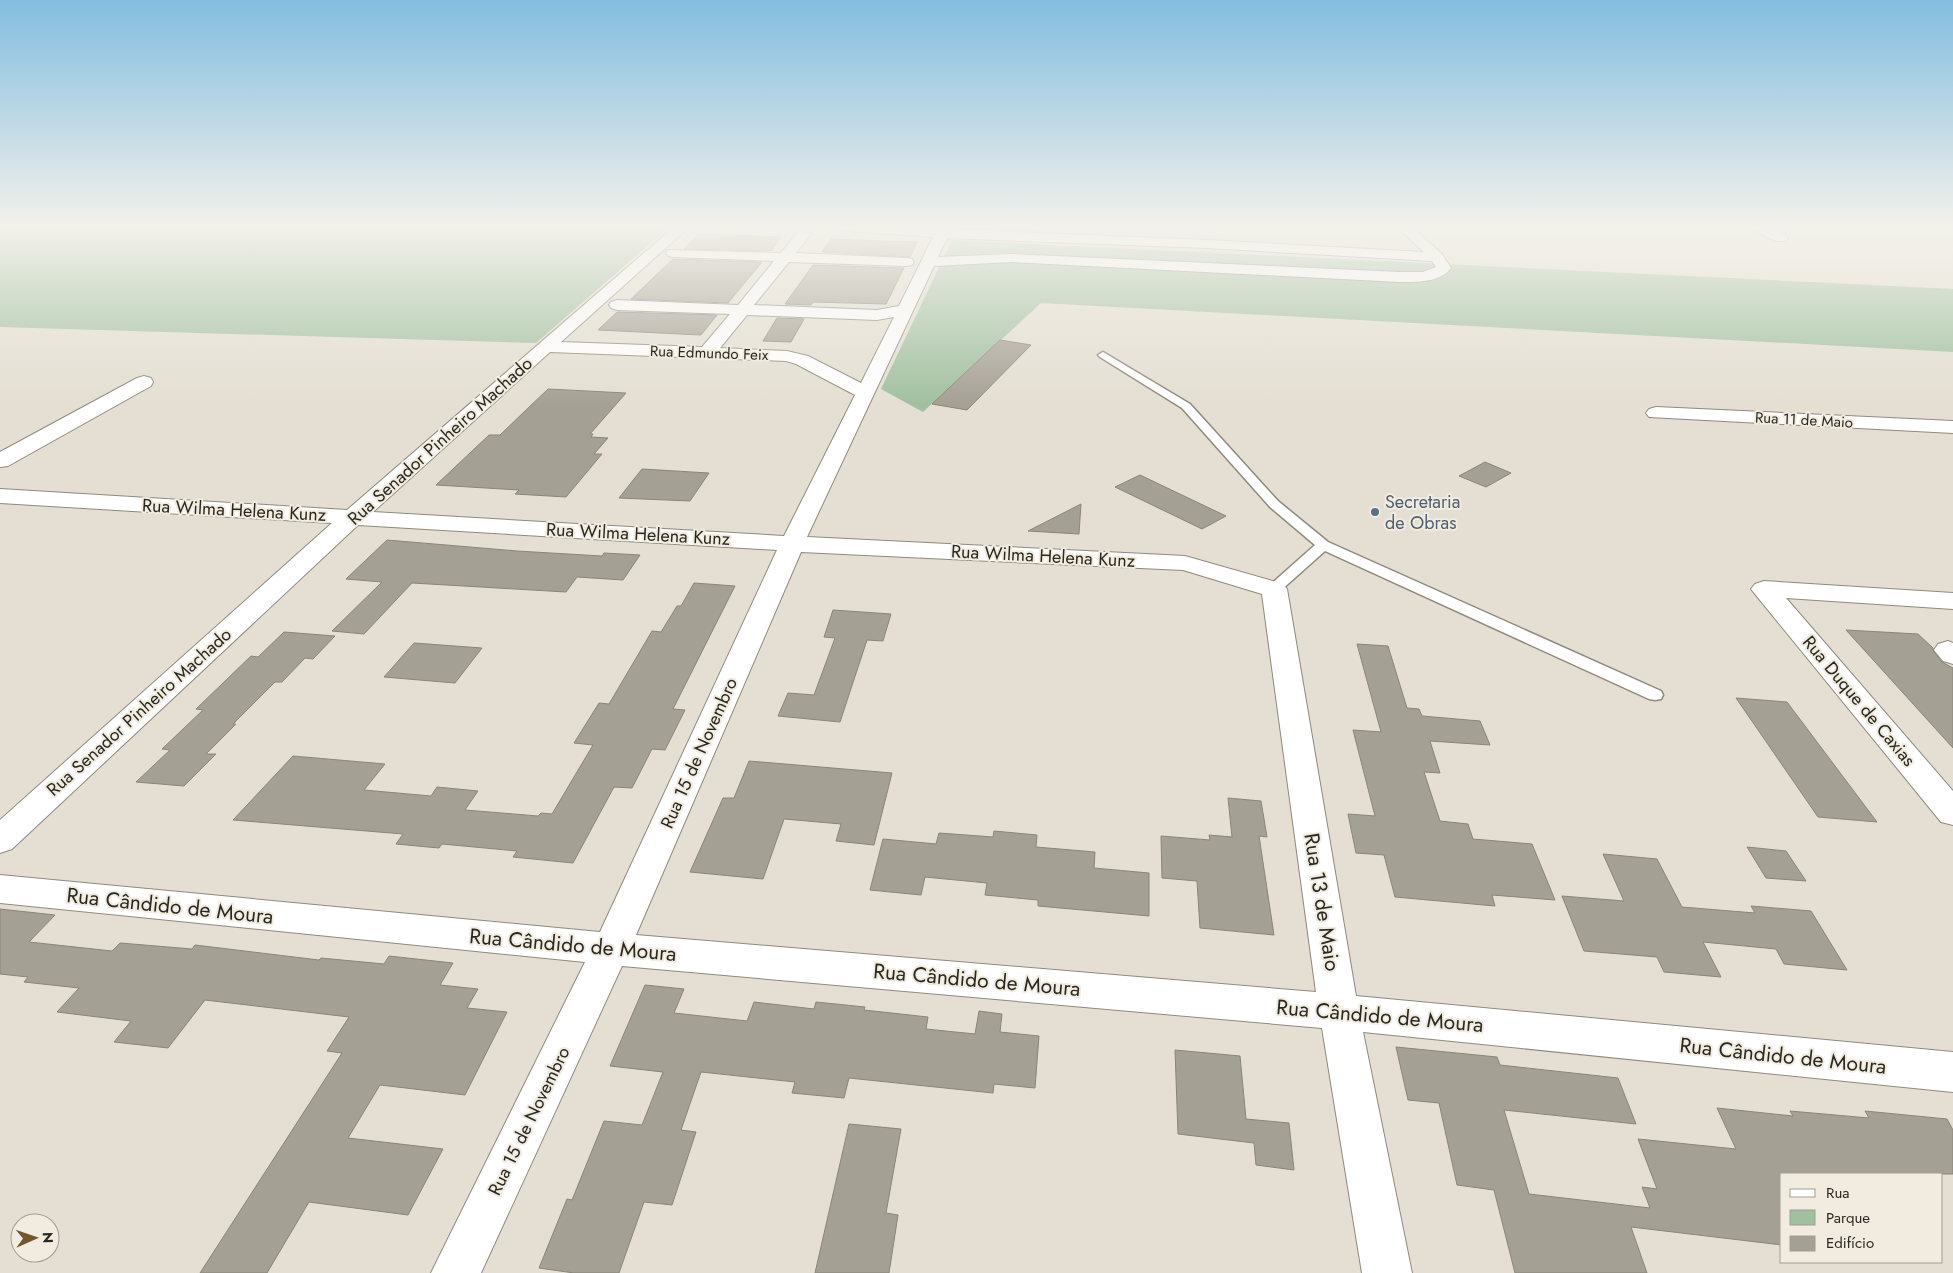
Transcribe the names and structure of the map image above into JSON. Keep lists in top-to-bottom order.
{
  "streets": {
    "street": [
      "Rua Edmundo Feix",
      "Rua 11 de Maio",
      "Rua Senador Pinheiro Machado",
      "Rua Wilma Helena Kunz",
      "Rua Duque de Caxias",
      "Rua 15 de Novembro",
      "Rua 13 de Maio",
      "Rua Cândido de Moura"
    ]
  },
  "crossings": [
    ["Rua Edmundo Feix", "Rua Senador Pinheiro Machado"],
    ["Rua Edmundo Feix", "Rua 15 de Novembro"],
    ["Rua Senador Pinheiro Machado", "Rua Wilma Helena Kunz"],
    ["Rua Wilma Helena Kunz", "Rua 15 de Novembro"],
    ["Rua Wilma Helena Kunz", "Rua 13 de Maio"],
    ["Rua 15 de Novembro", "Rua Cândido de Moura"],
    ["Rua 13 de Maio", "Rua Cândido de Moura"]
  ],
  "places": ["Secretaria de Obras"],
  "legend": ["Rua", "Parque", "Edifício"],
  "north": "right"
}
